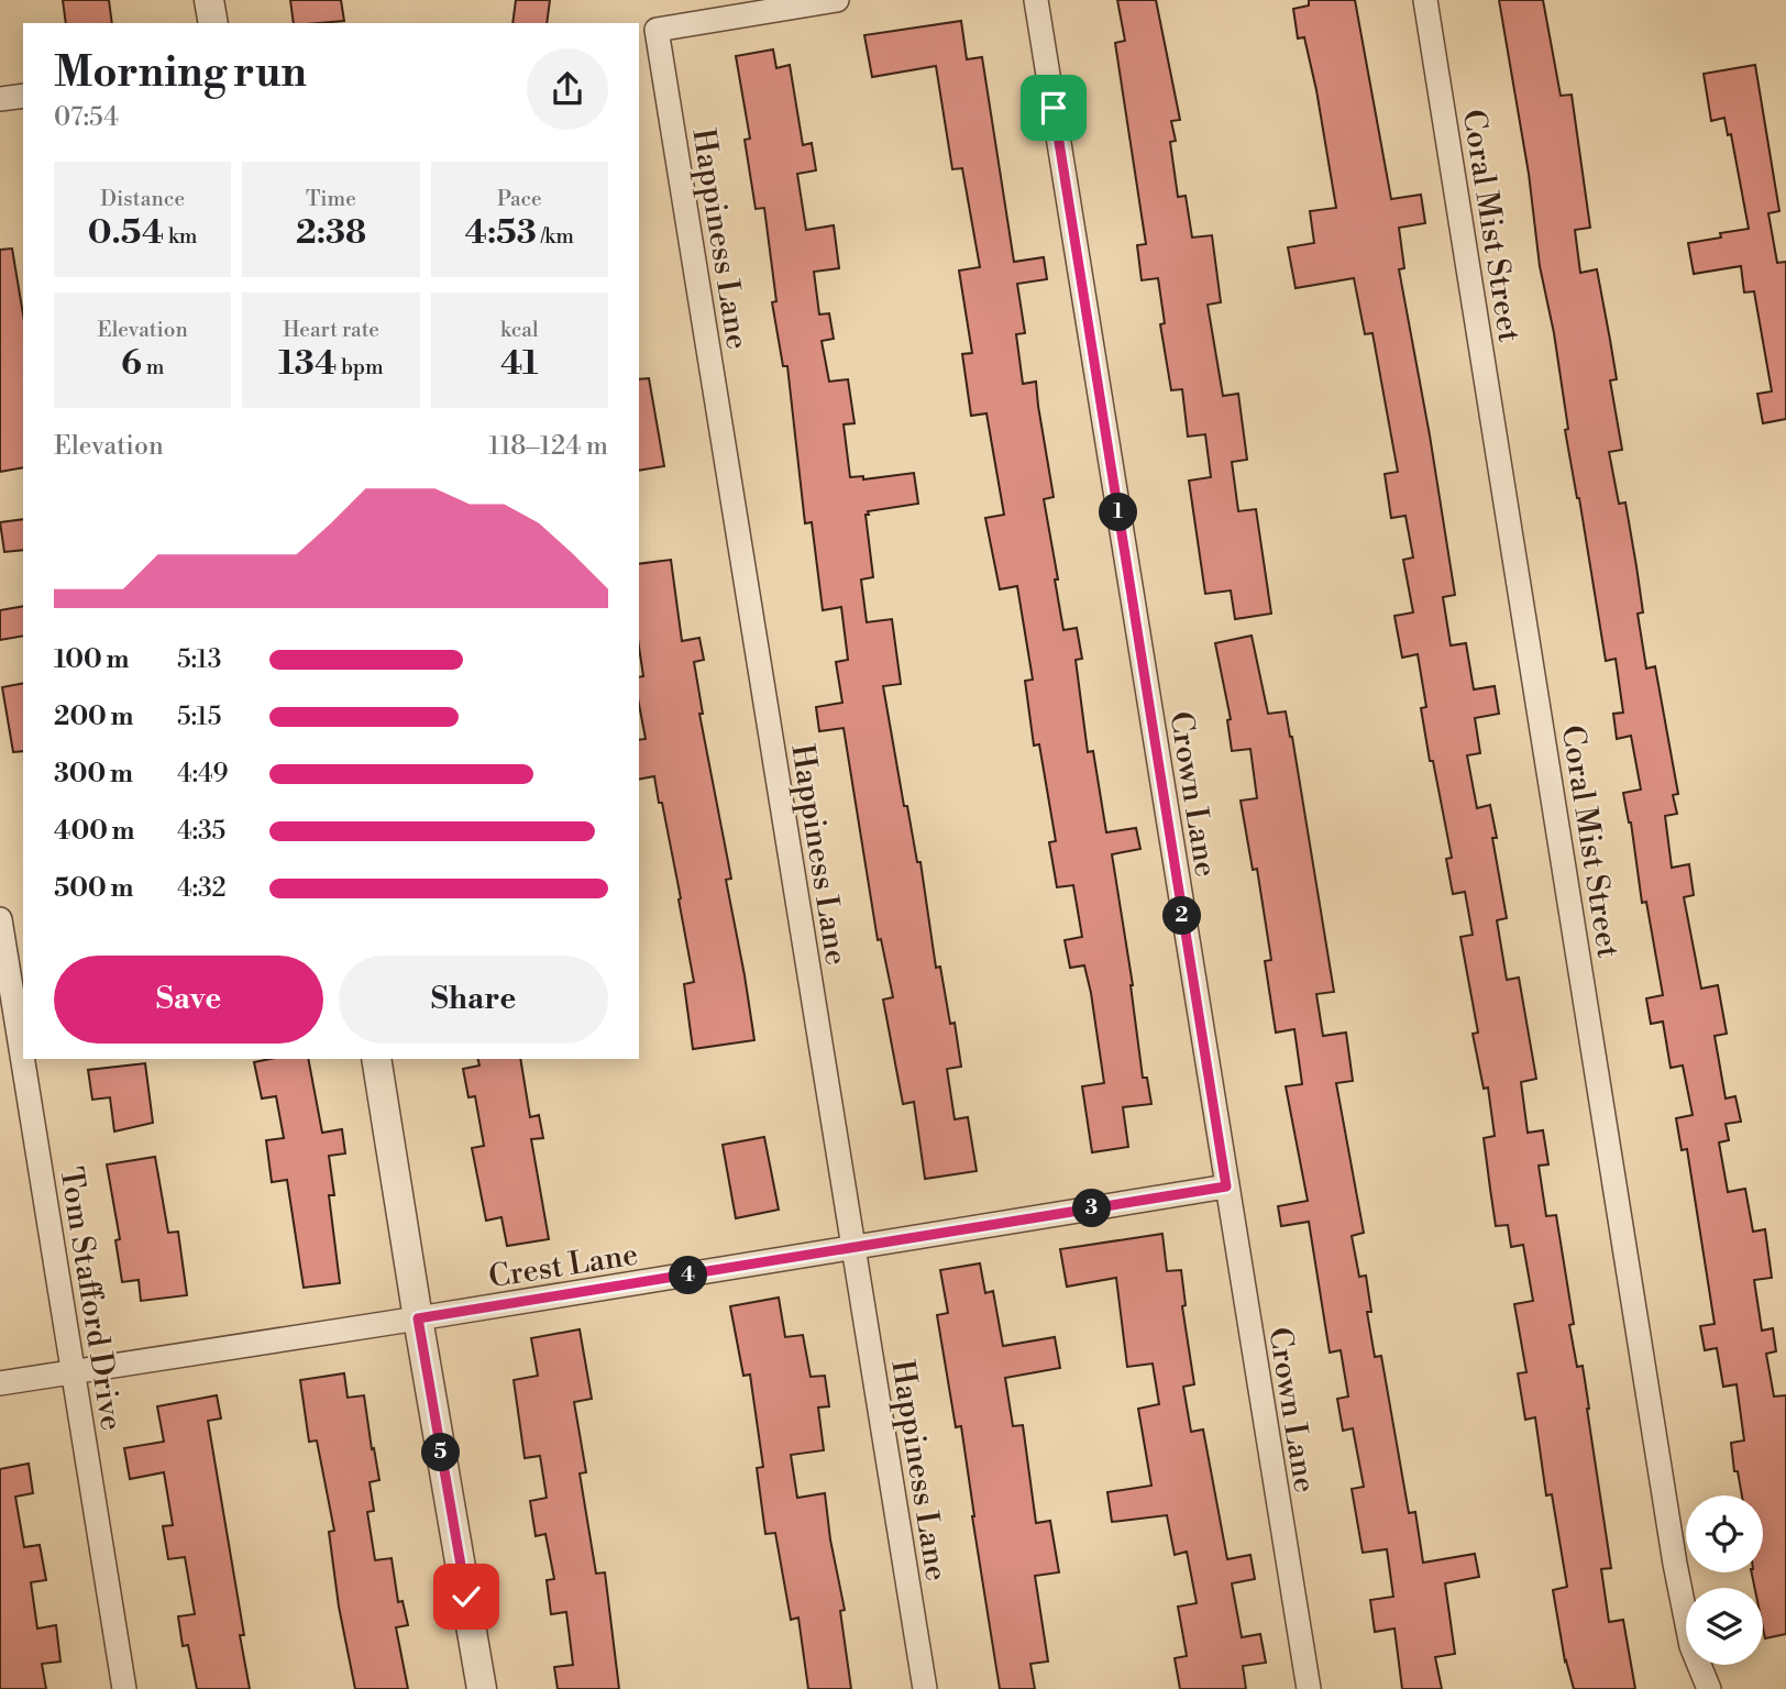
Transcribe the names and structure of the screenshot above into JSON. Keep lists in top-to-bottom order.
{
  "streets": {
    "street": [
      "Coral Mist Street",
      "Happiness Lane",
      "Crown Lane",
      "Crest Lane",
      "Tom Stafford Drive"
    ]
  },
  "crossings": [
    ["Happiness Lane", "Crest Lane"],
    ["Crown Lane", "Crest Lane"],
    ["Crest Lane", "Tom Stafford Drive"]
  ],
  "page": {
    "heading": ["Morning run", "07:54"],
    "stats": [
      ["Distance", "0.54 km"],
      ["Time", "2:38"],
      ["Pace", "4:53 /km"],
      ["Elevation", "6 m"],
      ["Heart rate", "134 bpm"],
      ["kcal", "41"]
    ],
    "chart": ["Elevation", "118–124 m"],
    "pins": [
      "1",
      "2",
      "3",
      "4",
      "5"
    ],
    "list": [
      {
        "name": "100 m",
        "note": "5:13"
      },
      {
        "name": "200 m",
        "note": "5:15"
      },
      {
        "name": "300 m",
        "note": "4:49"
      },
      {
        "name": "400 m",
        "note": "4:35"
      },
      {
        "name": "500 m",
        "note": "4:32"
      }
    ],
    "buttons": ["Save", "Share"]
  }
}
